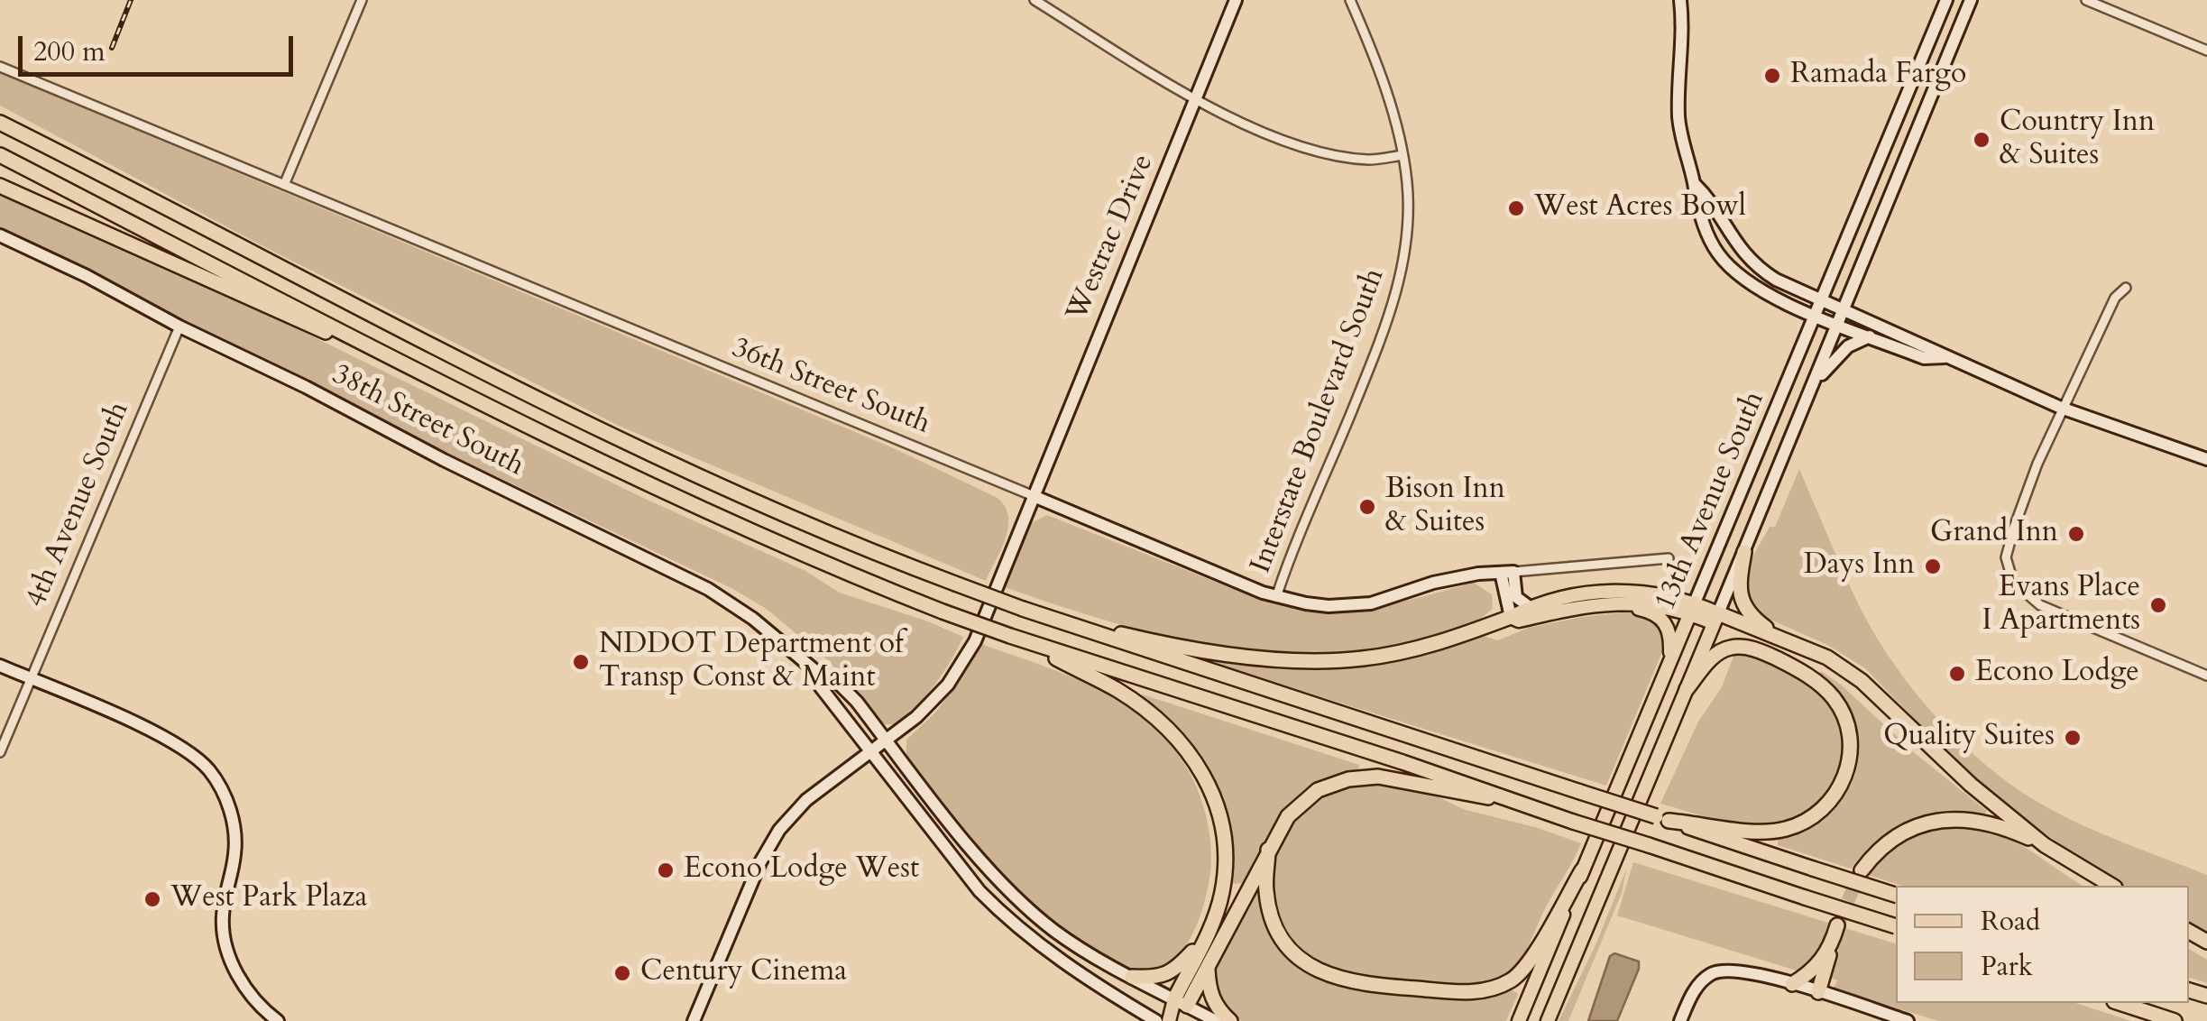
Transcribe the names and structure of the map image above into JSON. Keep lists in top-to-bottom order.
{
  "streets": {
    "main road": ["13th Avenue South"],
    "street": [
      "Westrac Drive",
      "36th Street South",
      "38th Street South",
      "Interstate Boulevard South",
      "4th Avenue South"
    ]
  },
  "crossings": [
    ["Westrac Drive", "36th Street South"],
    ["Westrac Drive", "38th Street South"],
    ["36th Street South", "Interstate Boulevard South"],
    ["38th Street South", "4th Avenue South"]
  ],
  "places": [
    "Ramada Fargo",
    "Country Inn & Suites",
    "West Acres Bowl",
    "Bison Inn & Suites",
    "Grand Inn",
    "Days Inn",
    "Evans Place I Apartments",
    "NDDOT Department of Transp Const & Maint",
    "Econo Lodge",
    "Quality Suites",
    "Econo Lodge West",
    "West Park Plaza",
    "Century Cinema"
  ],
  "legend": ["Road", "Park"],
  "scale_bar": "200 m"
}
